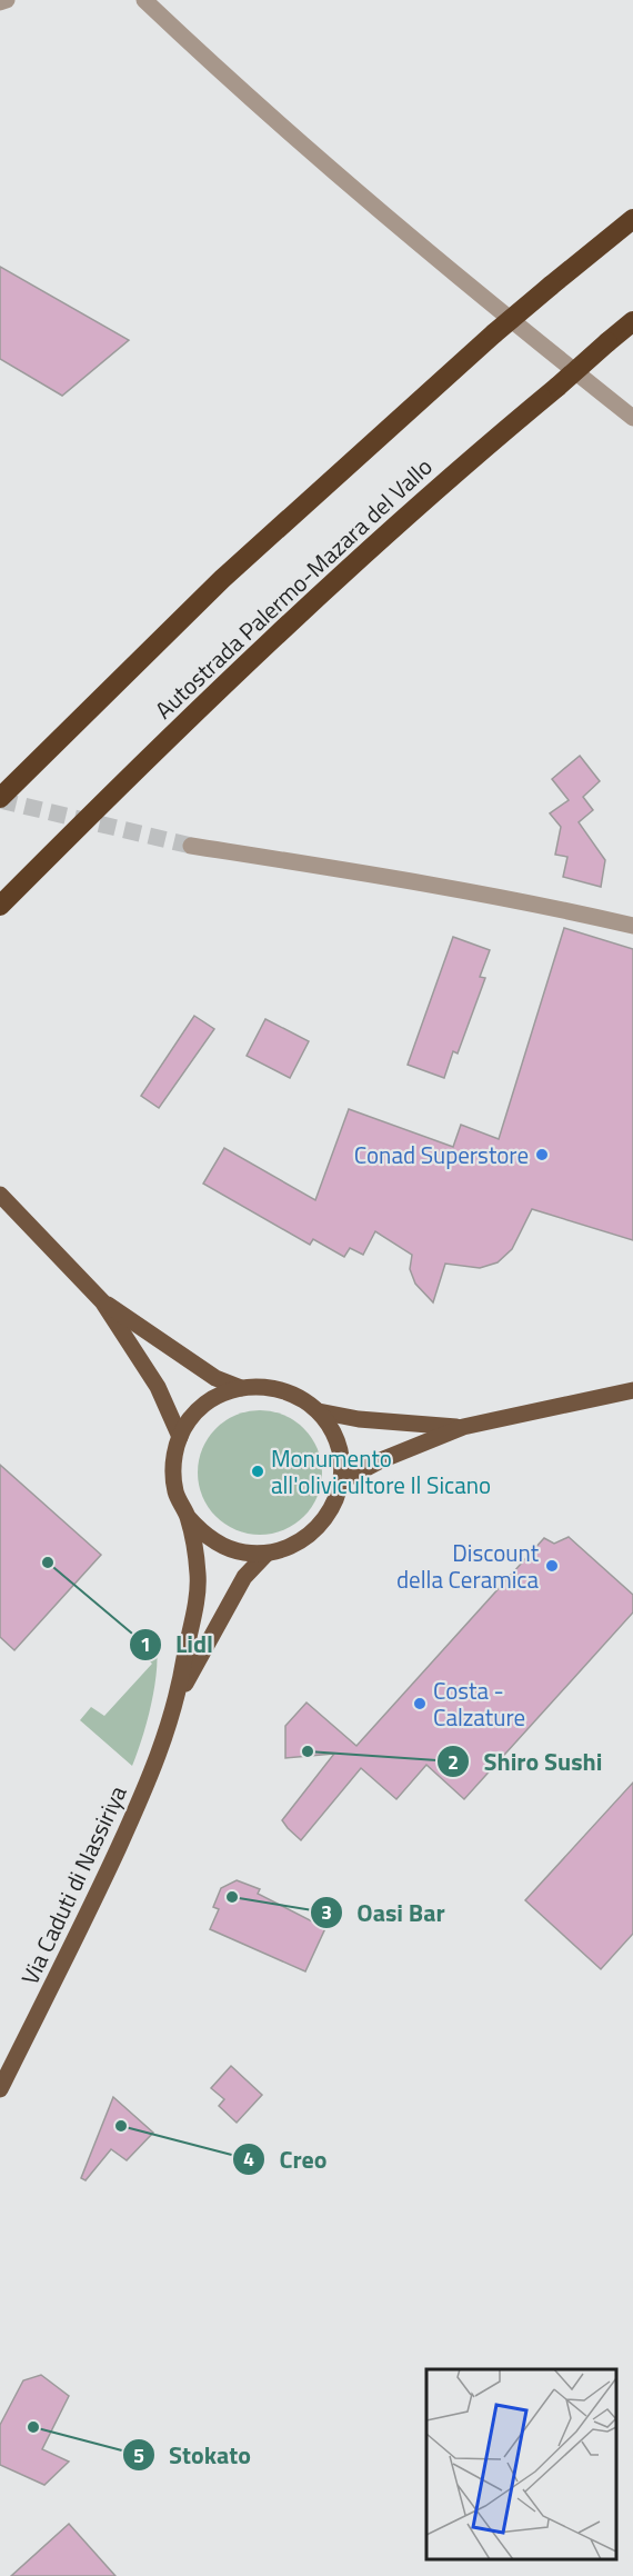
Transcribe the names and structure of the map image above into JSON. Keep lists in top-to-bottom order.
{
  "streets": {
    "highway": ["Autostrada Palermo-Mazara del Vallo"],
    "main road": ["Via Caduti di Nassiriya"]
  },
  "places": [
    "Conad Superstore",
    "Monumento all'olivicultore Il Sicano",
    "Lidl",
    "Discount della Ceramica",
    "Costa - Calzature",
    "Shiro Sushi",
    "Oasi Bar",
    "Creo",
    "Stokato"
  ]
}
